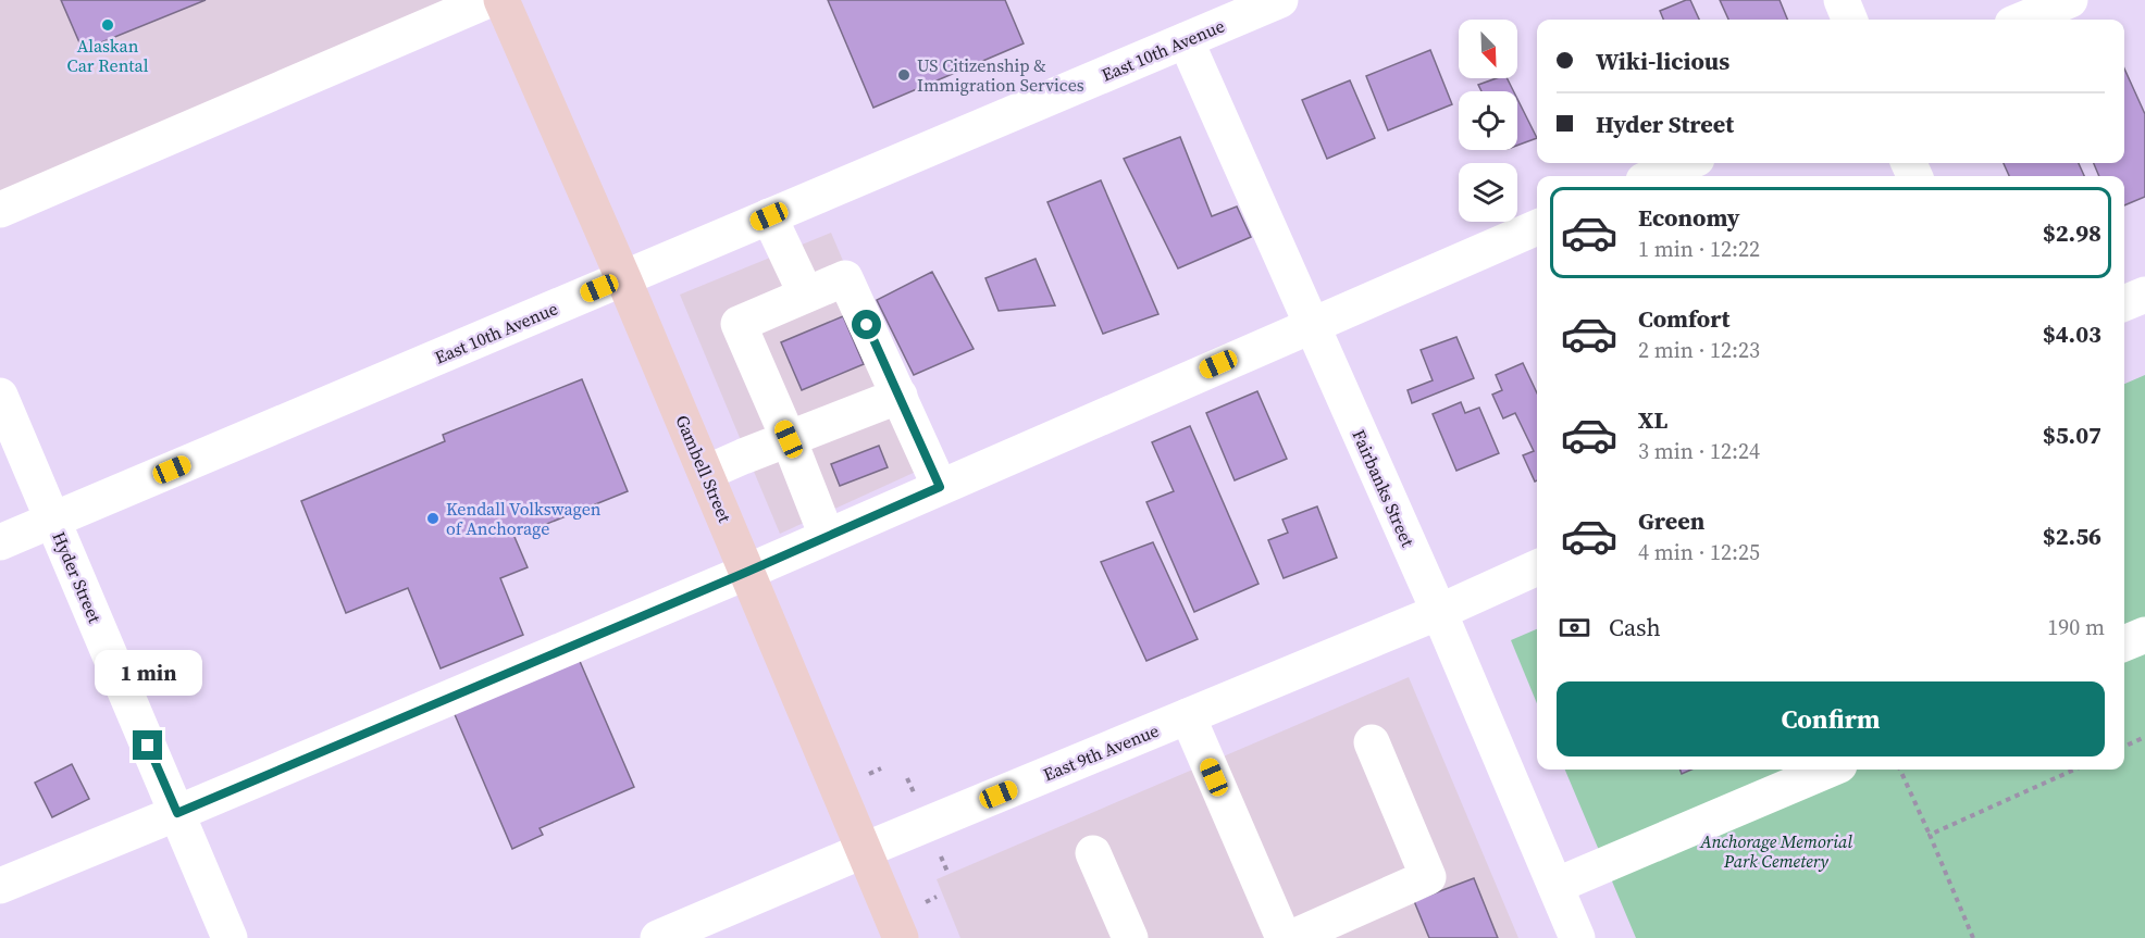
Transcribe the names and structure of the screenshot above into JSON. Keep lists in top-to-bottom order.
{
  "streets": {
    "highway": ["Gambell Street"],
    "street": [
      "East 10th Avenue",
      "Fairbanks Street",
      "Hyder Street",
      "East 9th Avenue"
    ]
  },
  "crossings": [
    ["East 10th Avenue", "Gambell Street"],
    ["East 10th Avenue", "Fairbanks Street"],
    ["East 10th Avenue", "Hyder Street"],
    ["Gambell Street", "East 9th Avenue"],
    ["Fairbanks Street", "East 9th Avenue"]
  ],
  "parks": ["Anchorage Memorial Park Cemetery"],
  "places": ["Alaskan Car Rental", "US Citizenship & Immigration Services", "Kendall Volkswagen of Anchorage"],
  "north": "bottom right",
  "page": {
    "banner": ["Wiki-licious", "Hyder Street"],
    "list": [
      {
        "name": "Economy",
        "note": "1 min · 12:22",
        "value": "$2.98"
      },
      {
        "name": "Comfort",
        "note": "2 min · 12:23",
        "value": "$4.03"
      },
      {
        "name": "XL",
        "note": "3 min · 12:24",
        "value": "$5.07"
      },
      {
        "name": "Green",
        "note": "4 min · 12:25",
        "value": "$2.56"
      }
    ],
    "pay": ["Cash", "190 m"],
    "bubble": "1 min",
    "buttons": "Confirm"
  }
}
